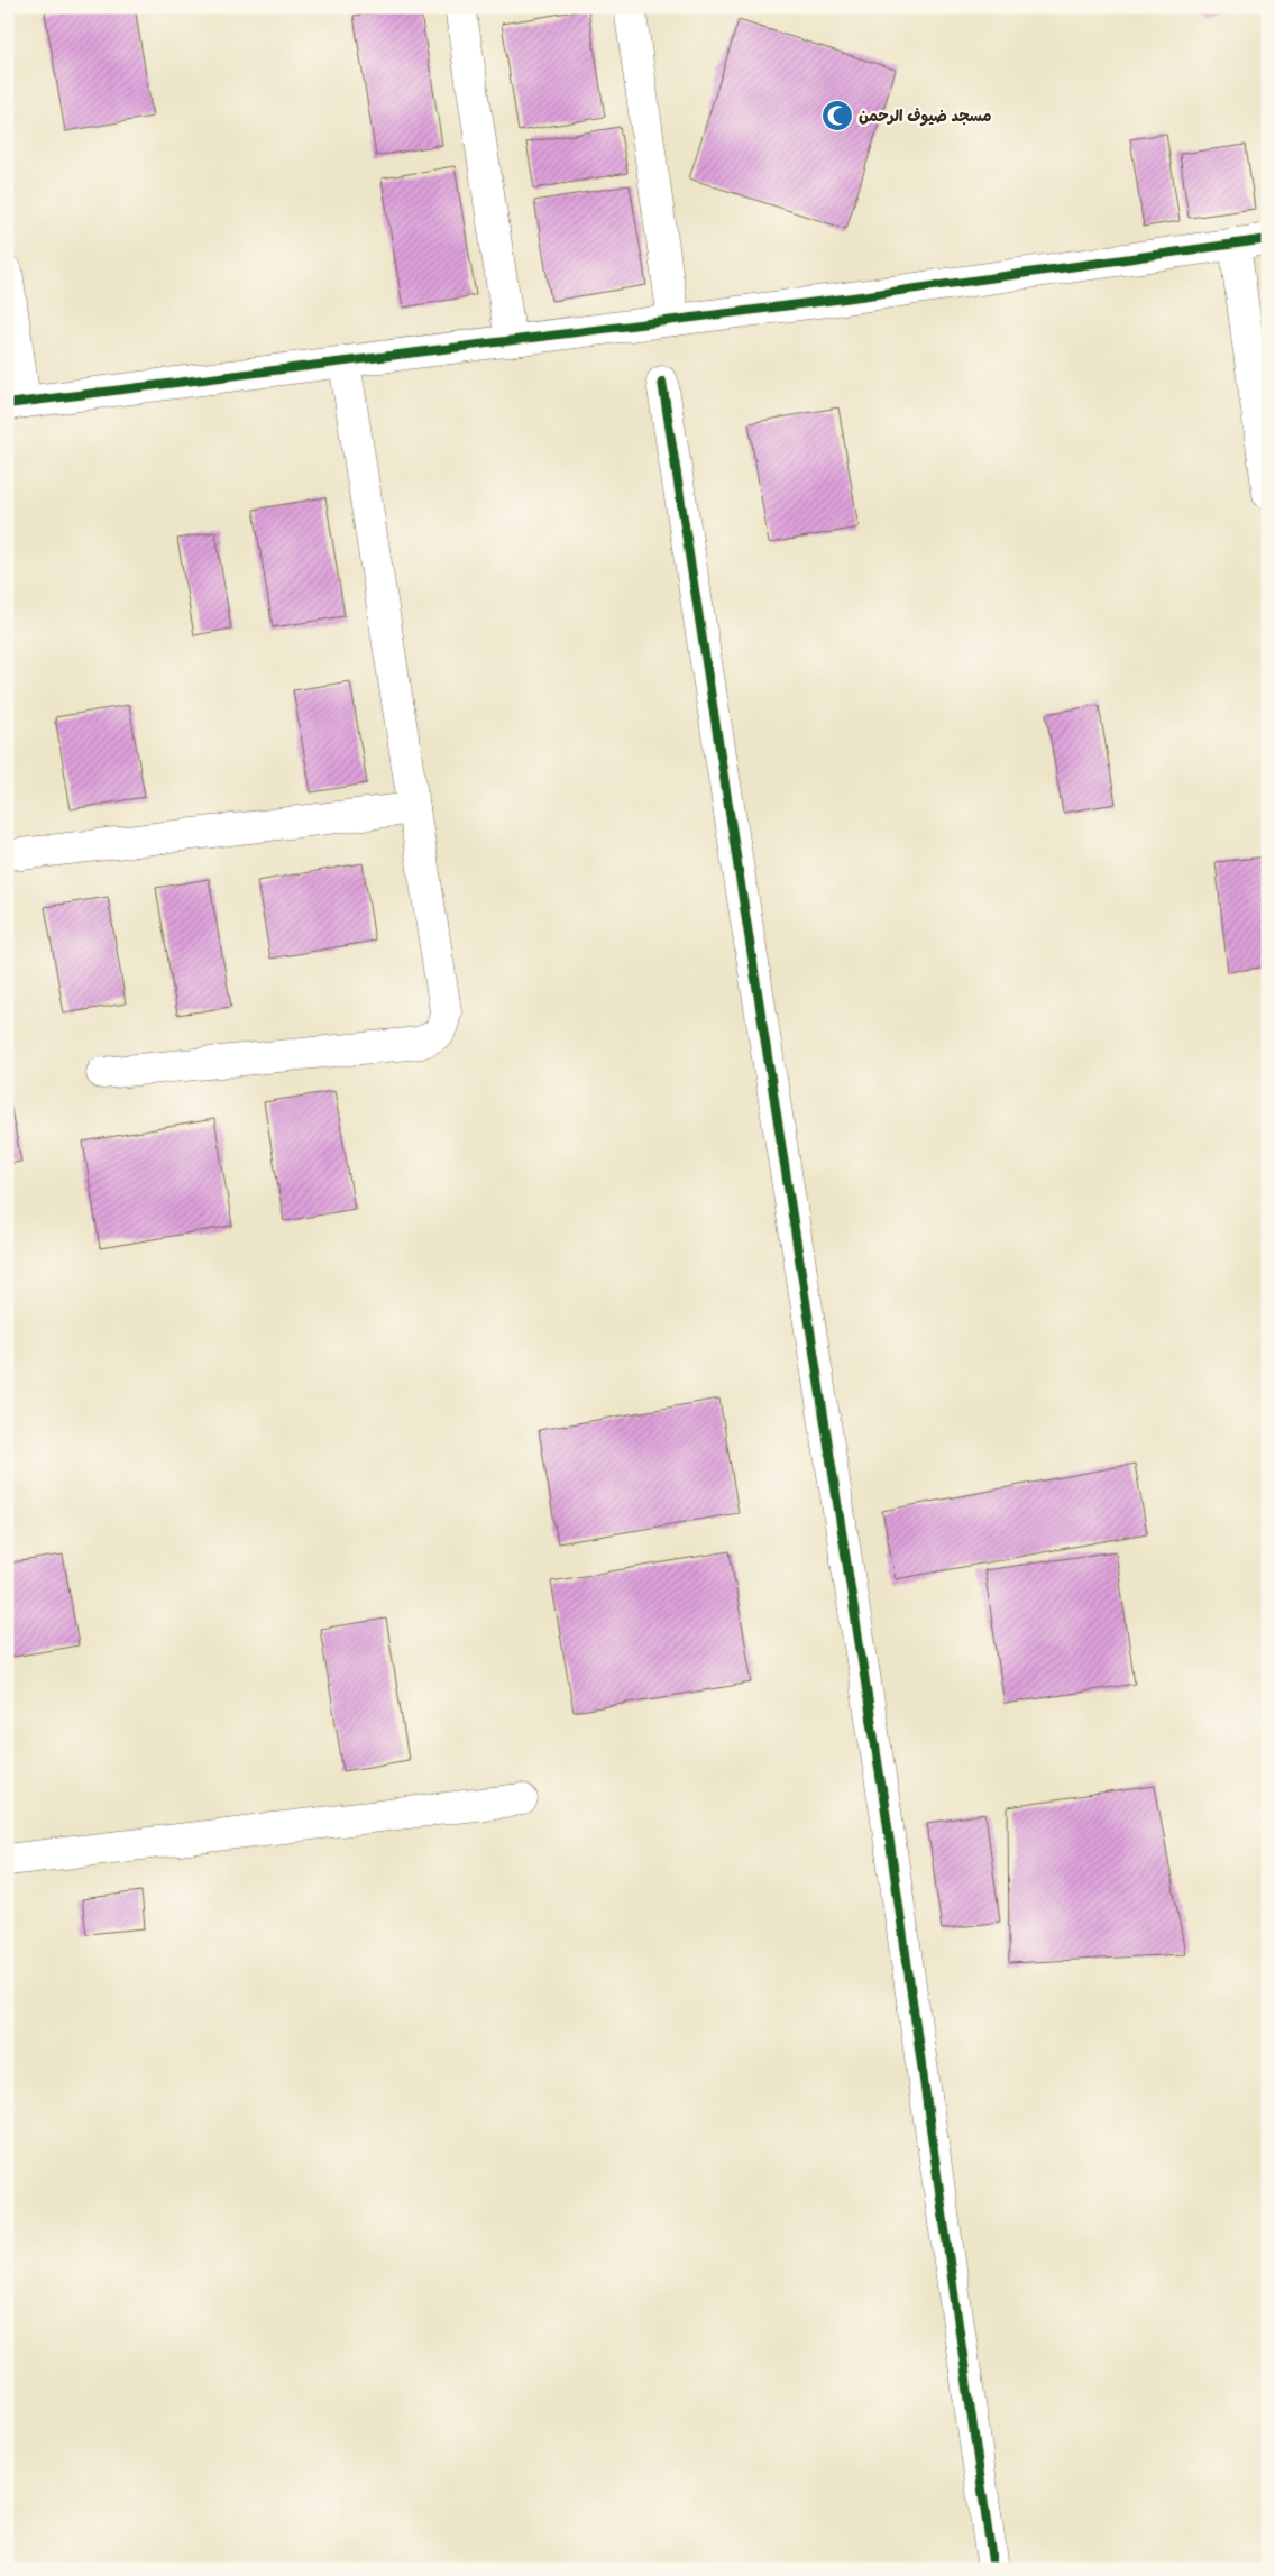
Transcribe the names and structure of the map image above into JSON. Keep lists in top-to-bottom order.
{
  "places": {
    "mosque": ["مسجد ضيوف الرحمن"]
  }
}
